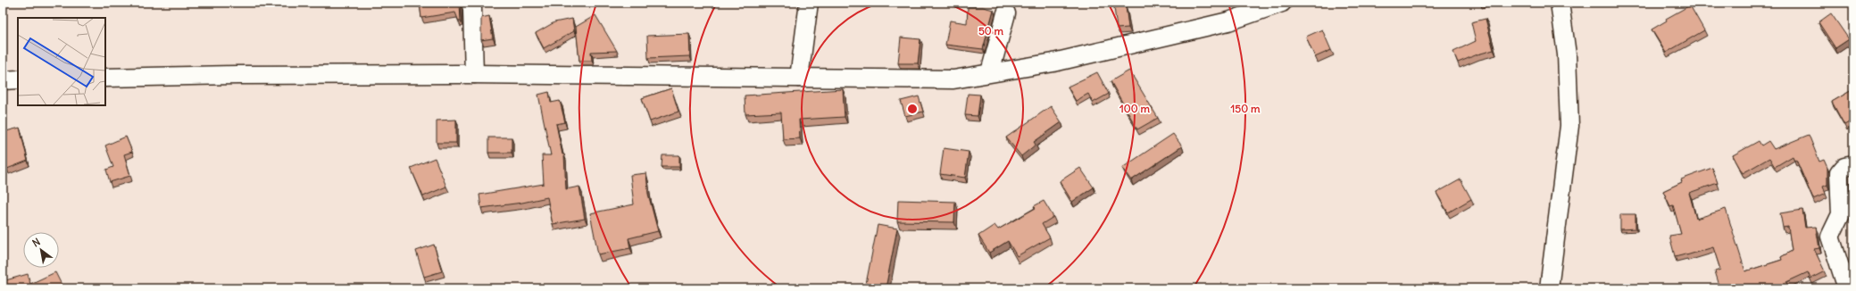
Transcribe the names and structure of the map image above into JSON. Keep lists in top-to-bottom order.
{
  "north": "top left",
  "rings": ["50 m", "100 m", "150 m"]
}
